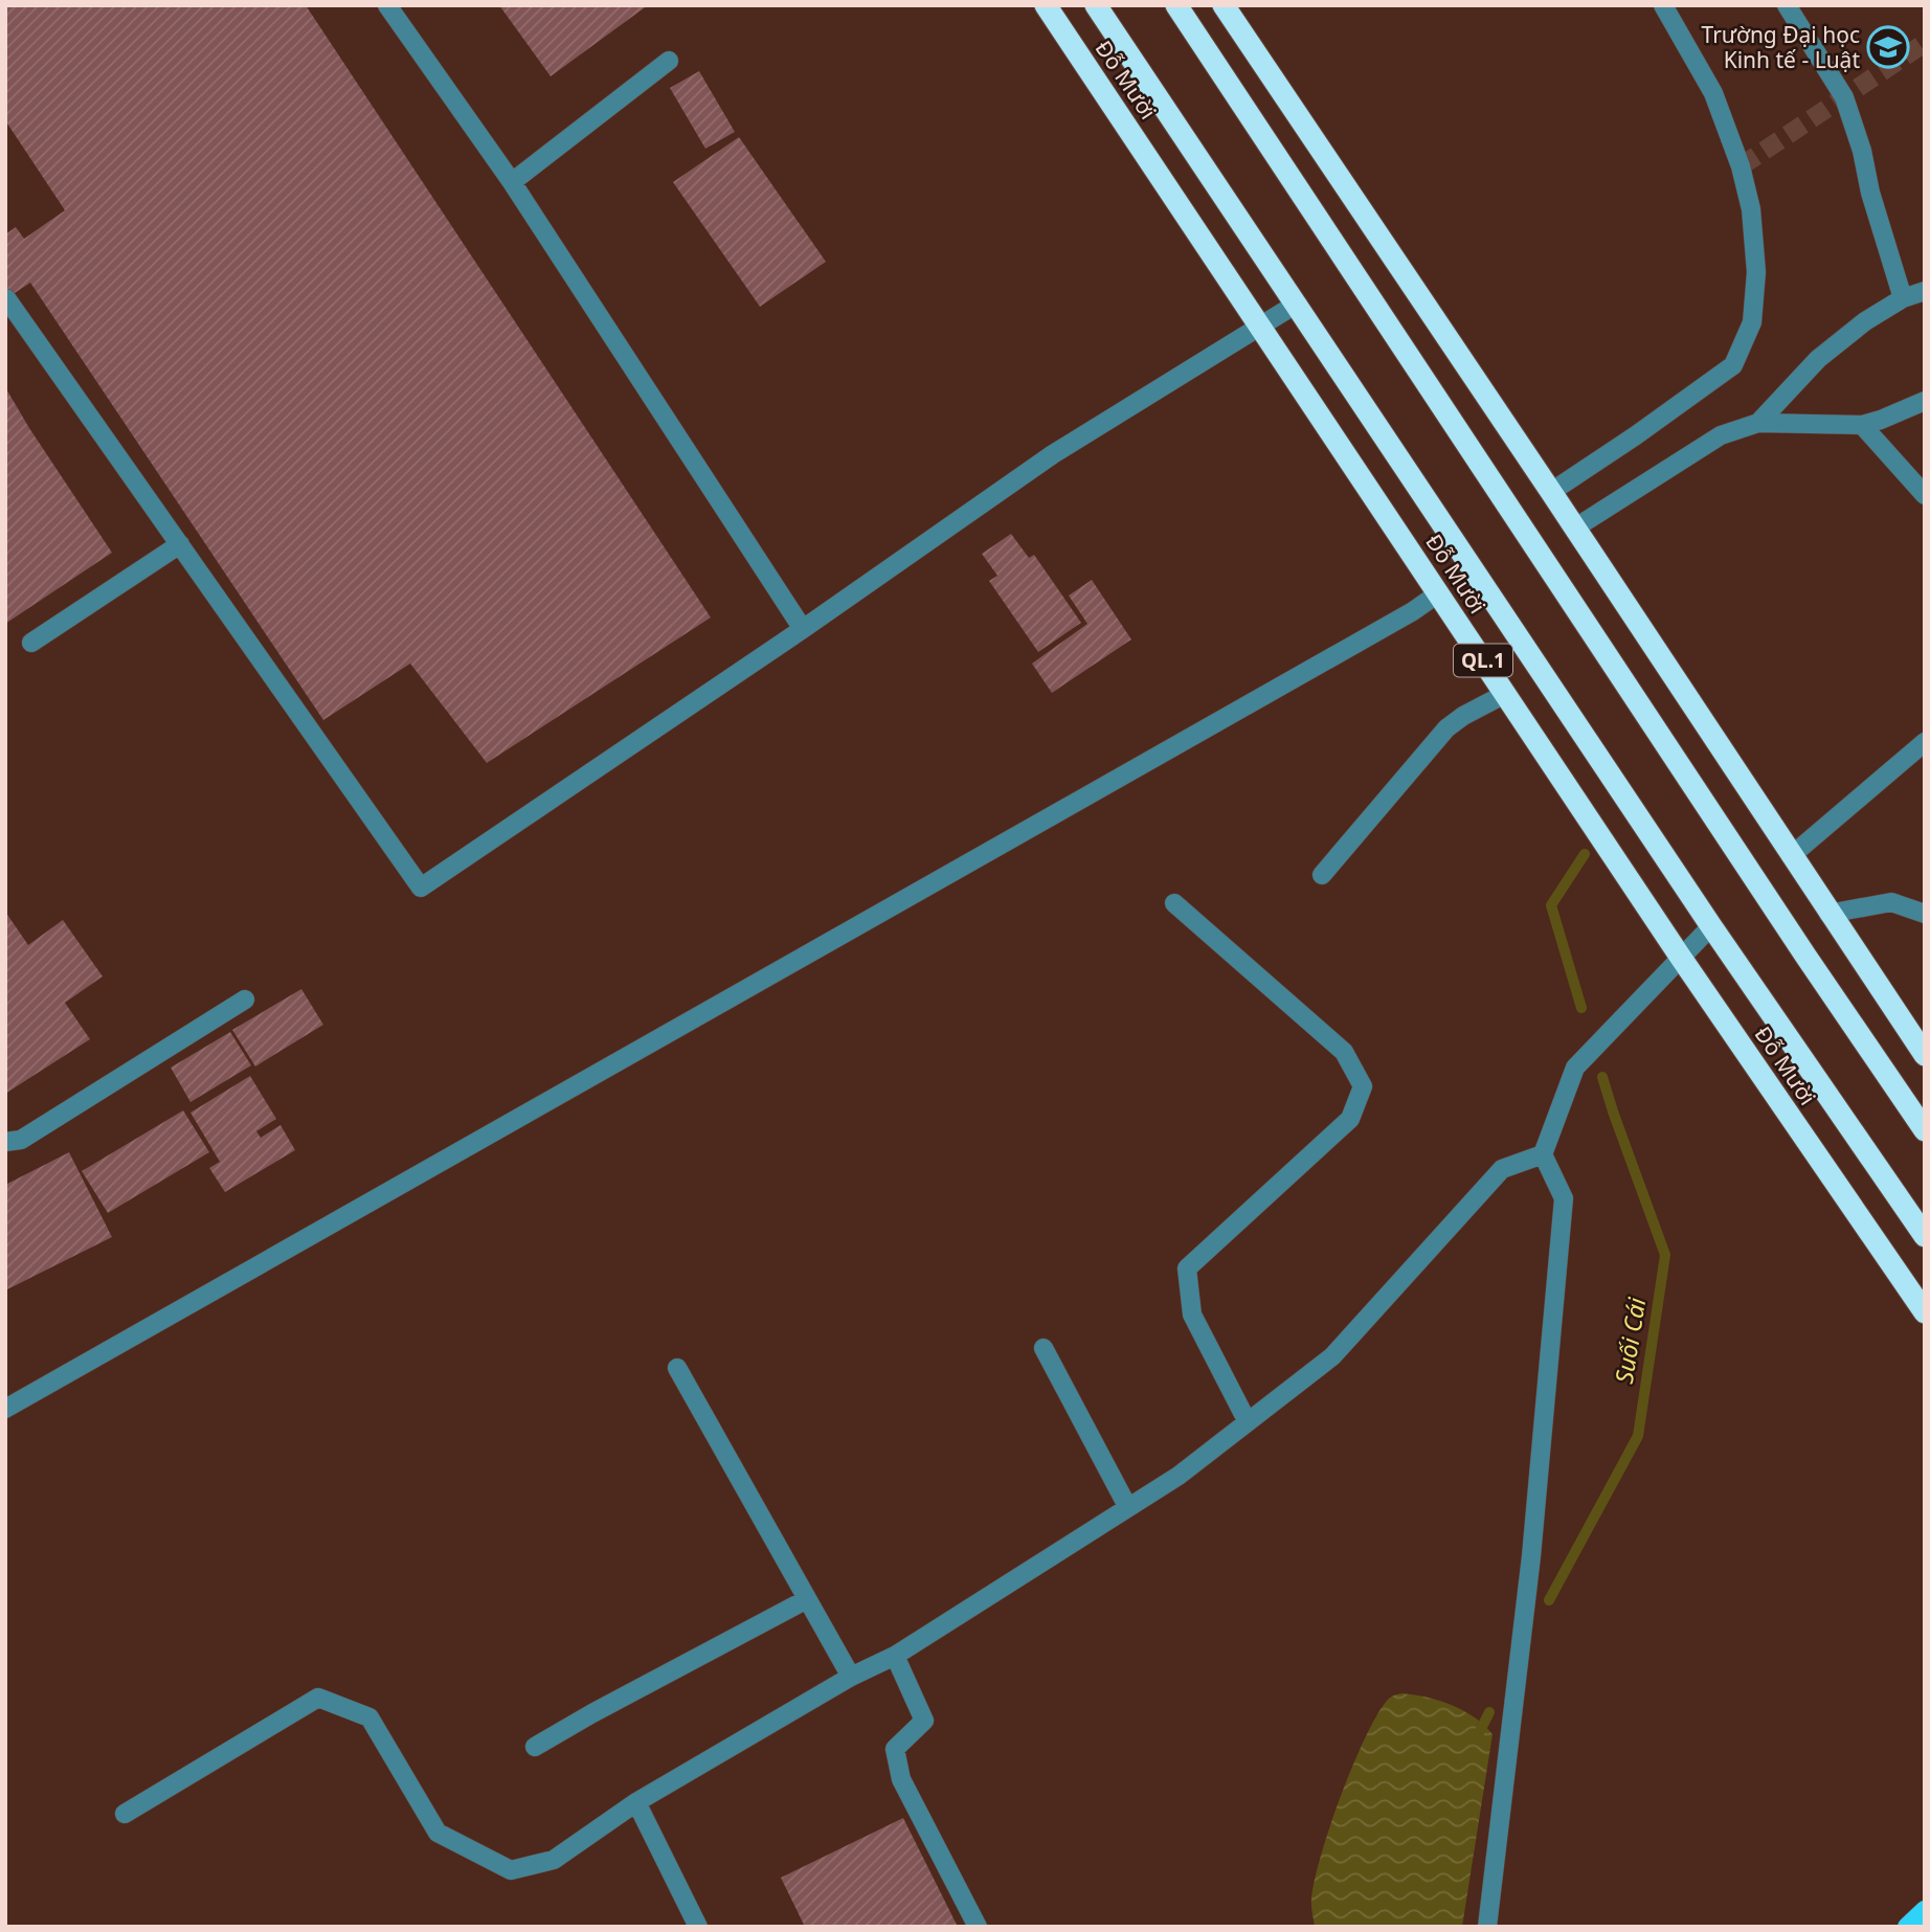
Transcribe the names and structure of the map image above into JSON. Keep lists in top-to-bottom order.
{
  "streets": {
    "highway": ["Đỗ Mười", "QL.1"]
  },
  "water": ["Suối Cái"],
  "places": {
    "school or university": ["Trường Đại học Kinh tế - Luật"]
  }
}
